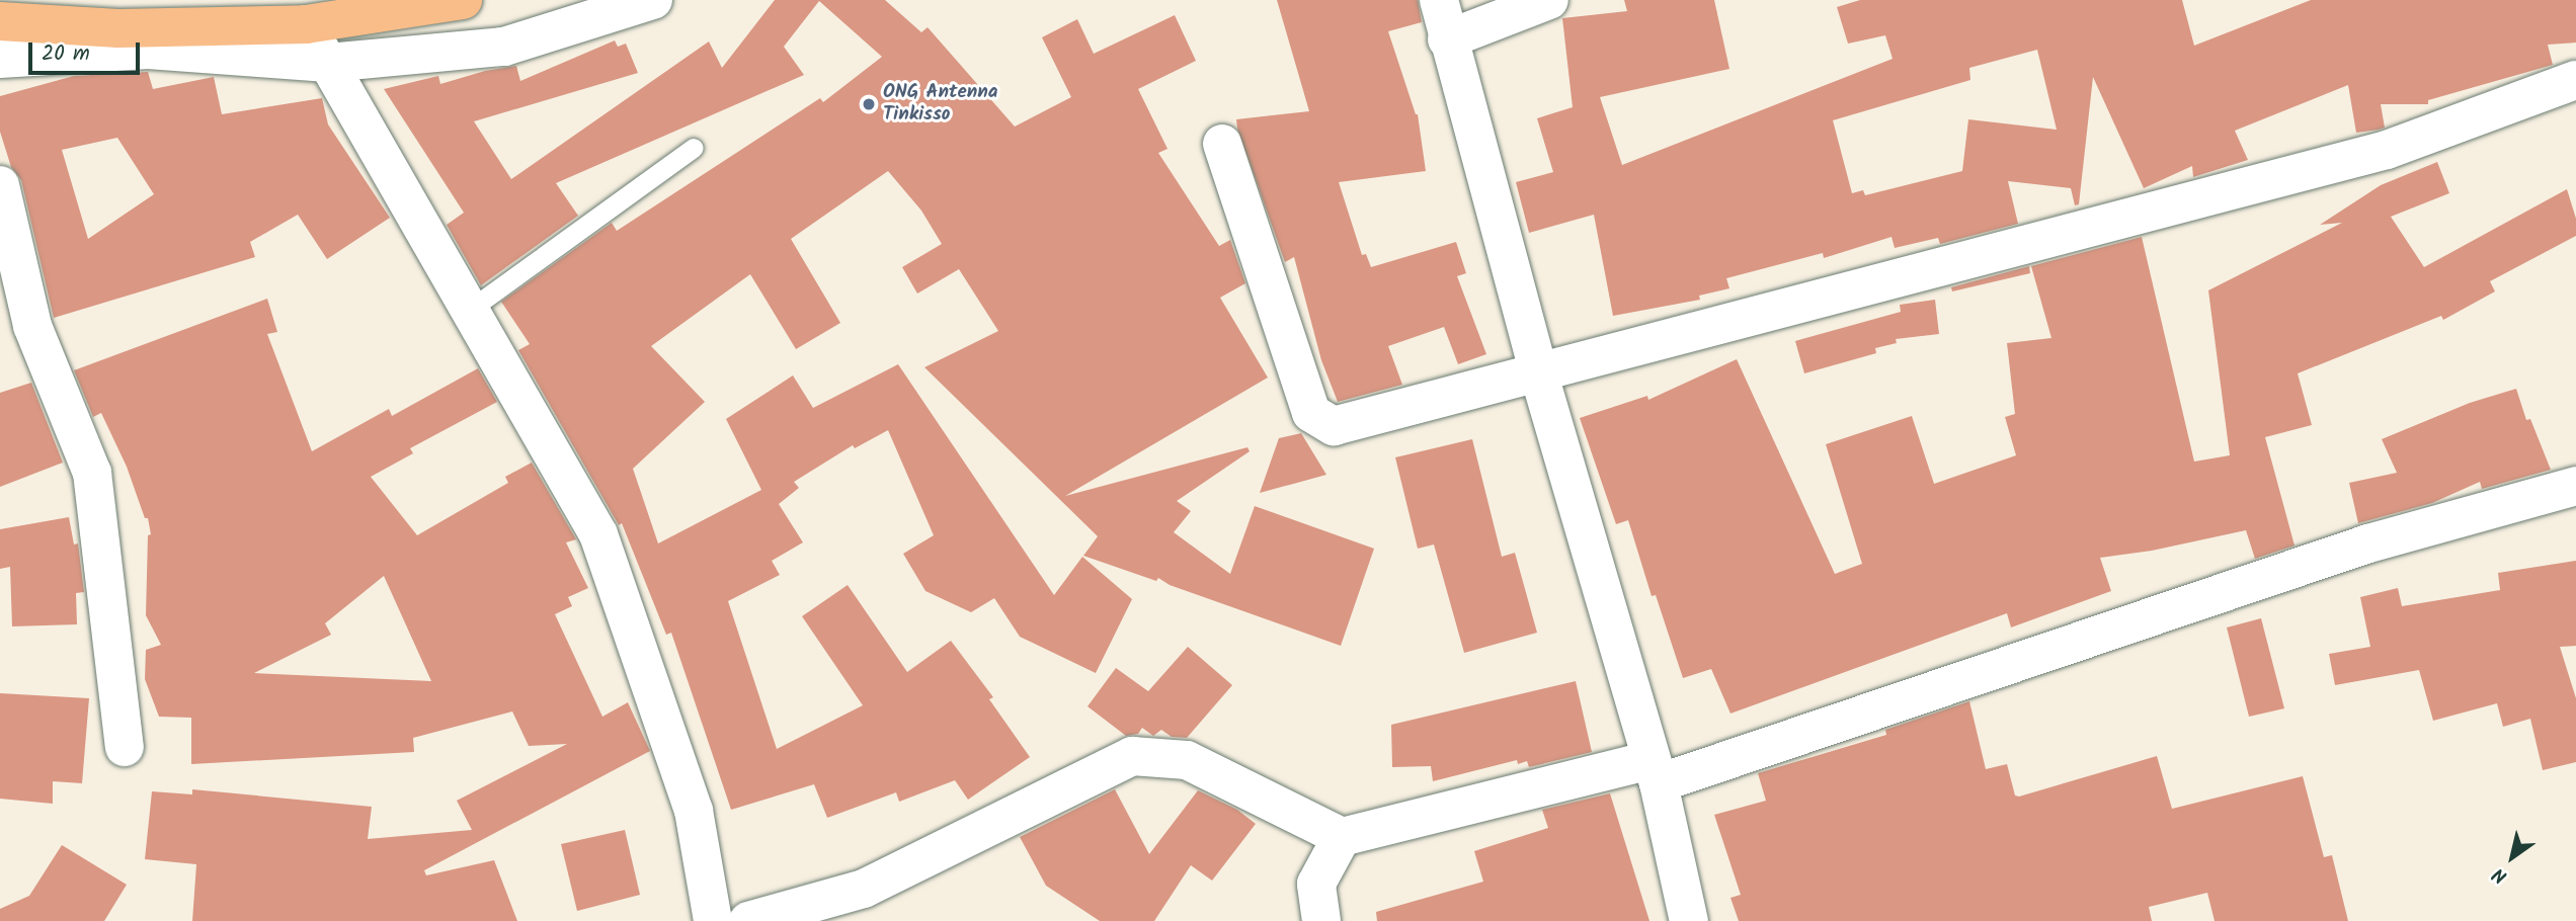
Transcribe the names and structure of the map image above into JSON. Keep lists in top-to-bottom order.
{
  "places": ["ONG Antenna Tinkisso"],
  "scale_bar": "20 m",
  "north": "bottom left"
}
